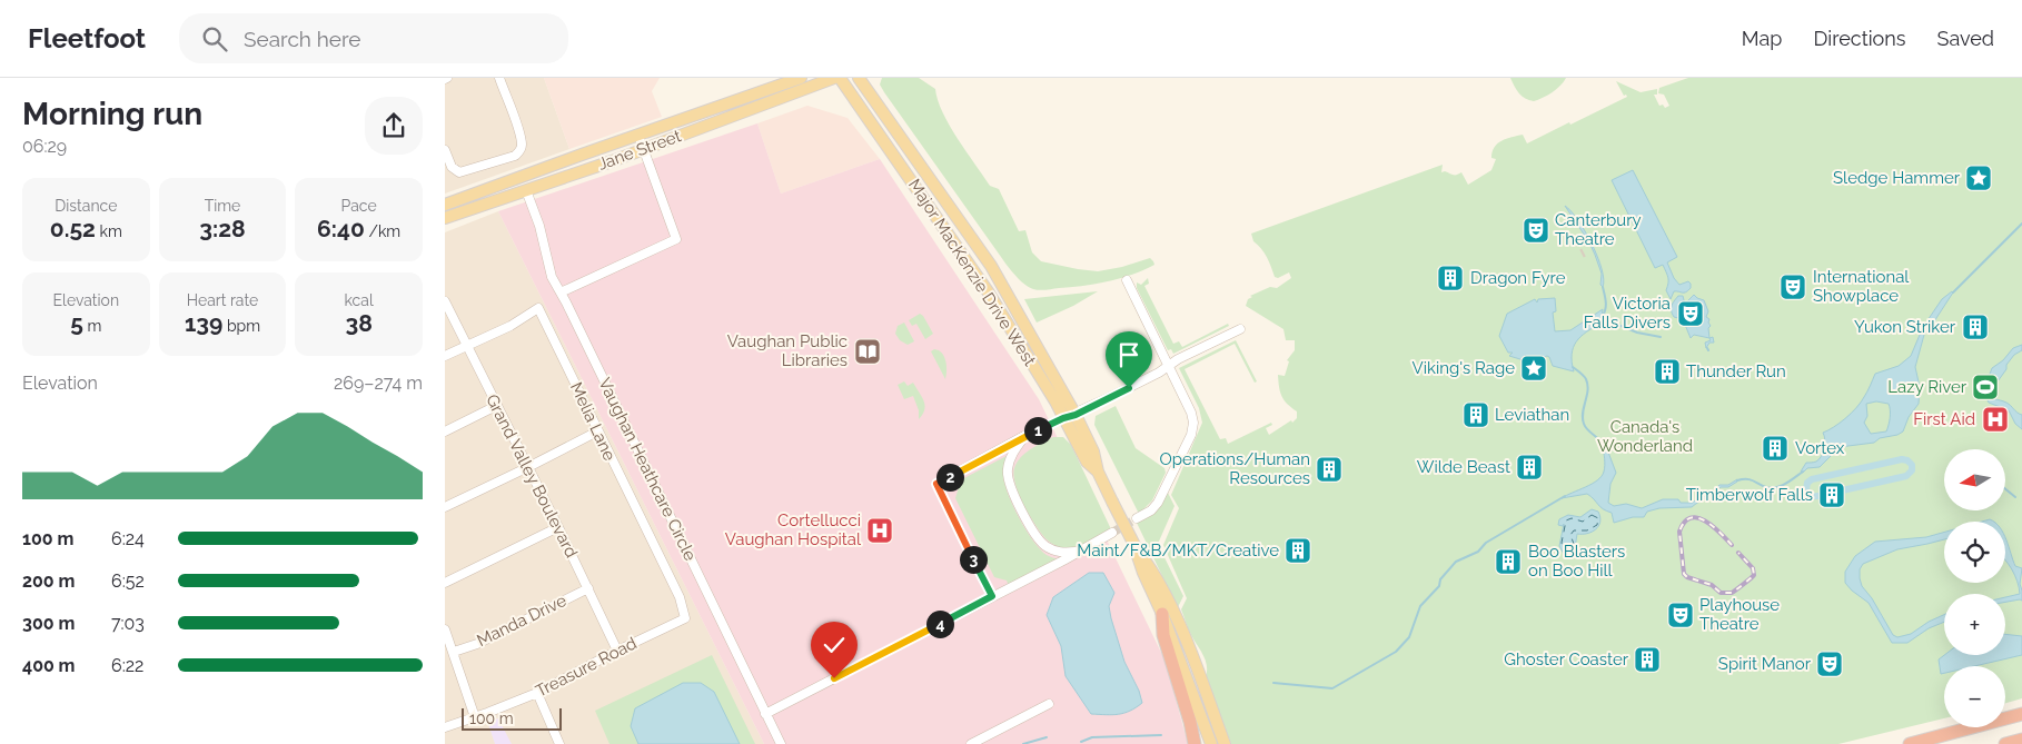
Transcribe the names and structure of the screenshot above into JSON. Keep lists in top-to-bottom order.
{
  "streets": {
    "main road": ["Jane Street", "Major MacKenzie Drive West"],
    "street": [
      "Melia Lane",
      "Vaughan Heathcare Circle",
      "Grand Valley Boulevard",
      "Manda Drive",
      "Treasure Road"
    ]
  },
  "crossings": [
    ["Jane Street", "Vaughan Heathcare Circle"],
    ["Melia Lane", "Grand Valley Boulevard"],
    ["Melia Lane", "Treasure Road"],
    ["Grand Valley Boulevard", "Manda Drive"],
    ["Grand Valley Boulevard", "Treasure Road"]
  ],
  "parks": ["Canada's Wonderland"],
  "places": {
    "place": ["Sledge Hammer", "Viking's Rage"],
    "theatre": [
      "Canterbury Theatre",
      "International Showplace",
      "Victoria Falls Divers",
      "Playhouse Theatre",
      "Spirit Manor"
    ],
    "building": [
      "Dragon Fyre",
      "Yukon Striker",
      "Thunder Run",
      "Leviathan",
      "Vortex",
      "Wilde Beast",
      "Operations/Human Resources",
      "Timberwolf Falls",
      "Maint/F&B/MKT/Creative",
      "Boo Blasters on Boo Hill",
      "Ghoster Coaster"
    ],
    "library": ["Vaughan Public Libraries"],
    "sports": ["Lazy River"],
    "hospital": ["First Aid", "Cortellucci Vaughan Hospital"]
  },
  "scale_bar": "100 m",
  "north": "left",
  "page": {
    "header": "Fleetfoot",
    "search": "Search here",
    "nav": ["Map", "Directions", "Saved"],
    "heading": ["Morning run", "06:29"],
    "stats": [
      ["Distance", "0.52 km"],
      ["Time", "3:28"],
      ["Pace", "6:40 /km"],
      ["Elevation", "5 m"],
      ["Heart rate", "139 bpm"],
      ["kcal", "38"]
    ],
    "chart": ["Elevation", "269–274 m"],
    "pins": [
      "1",
      "2",
      "3",
      "4"
    ],
    "map_buttons": ["+", "−"],
    "list": [
      {
        "name": "100 m",
        "note": "6:24"
      },
      {
        "name": "200 m",
        "note": "6:52"
      },
      {
        "name": "300 m",
        "note": "7:03"
      },
      {
        "name": "400 m",
        "note": "6:22"
      }
    ],
    "scale": "100 m"
  }
}
